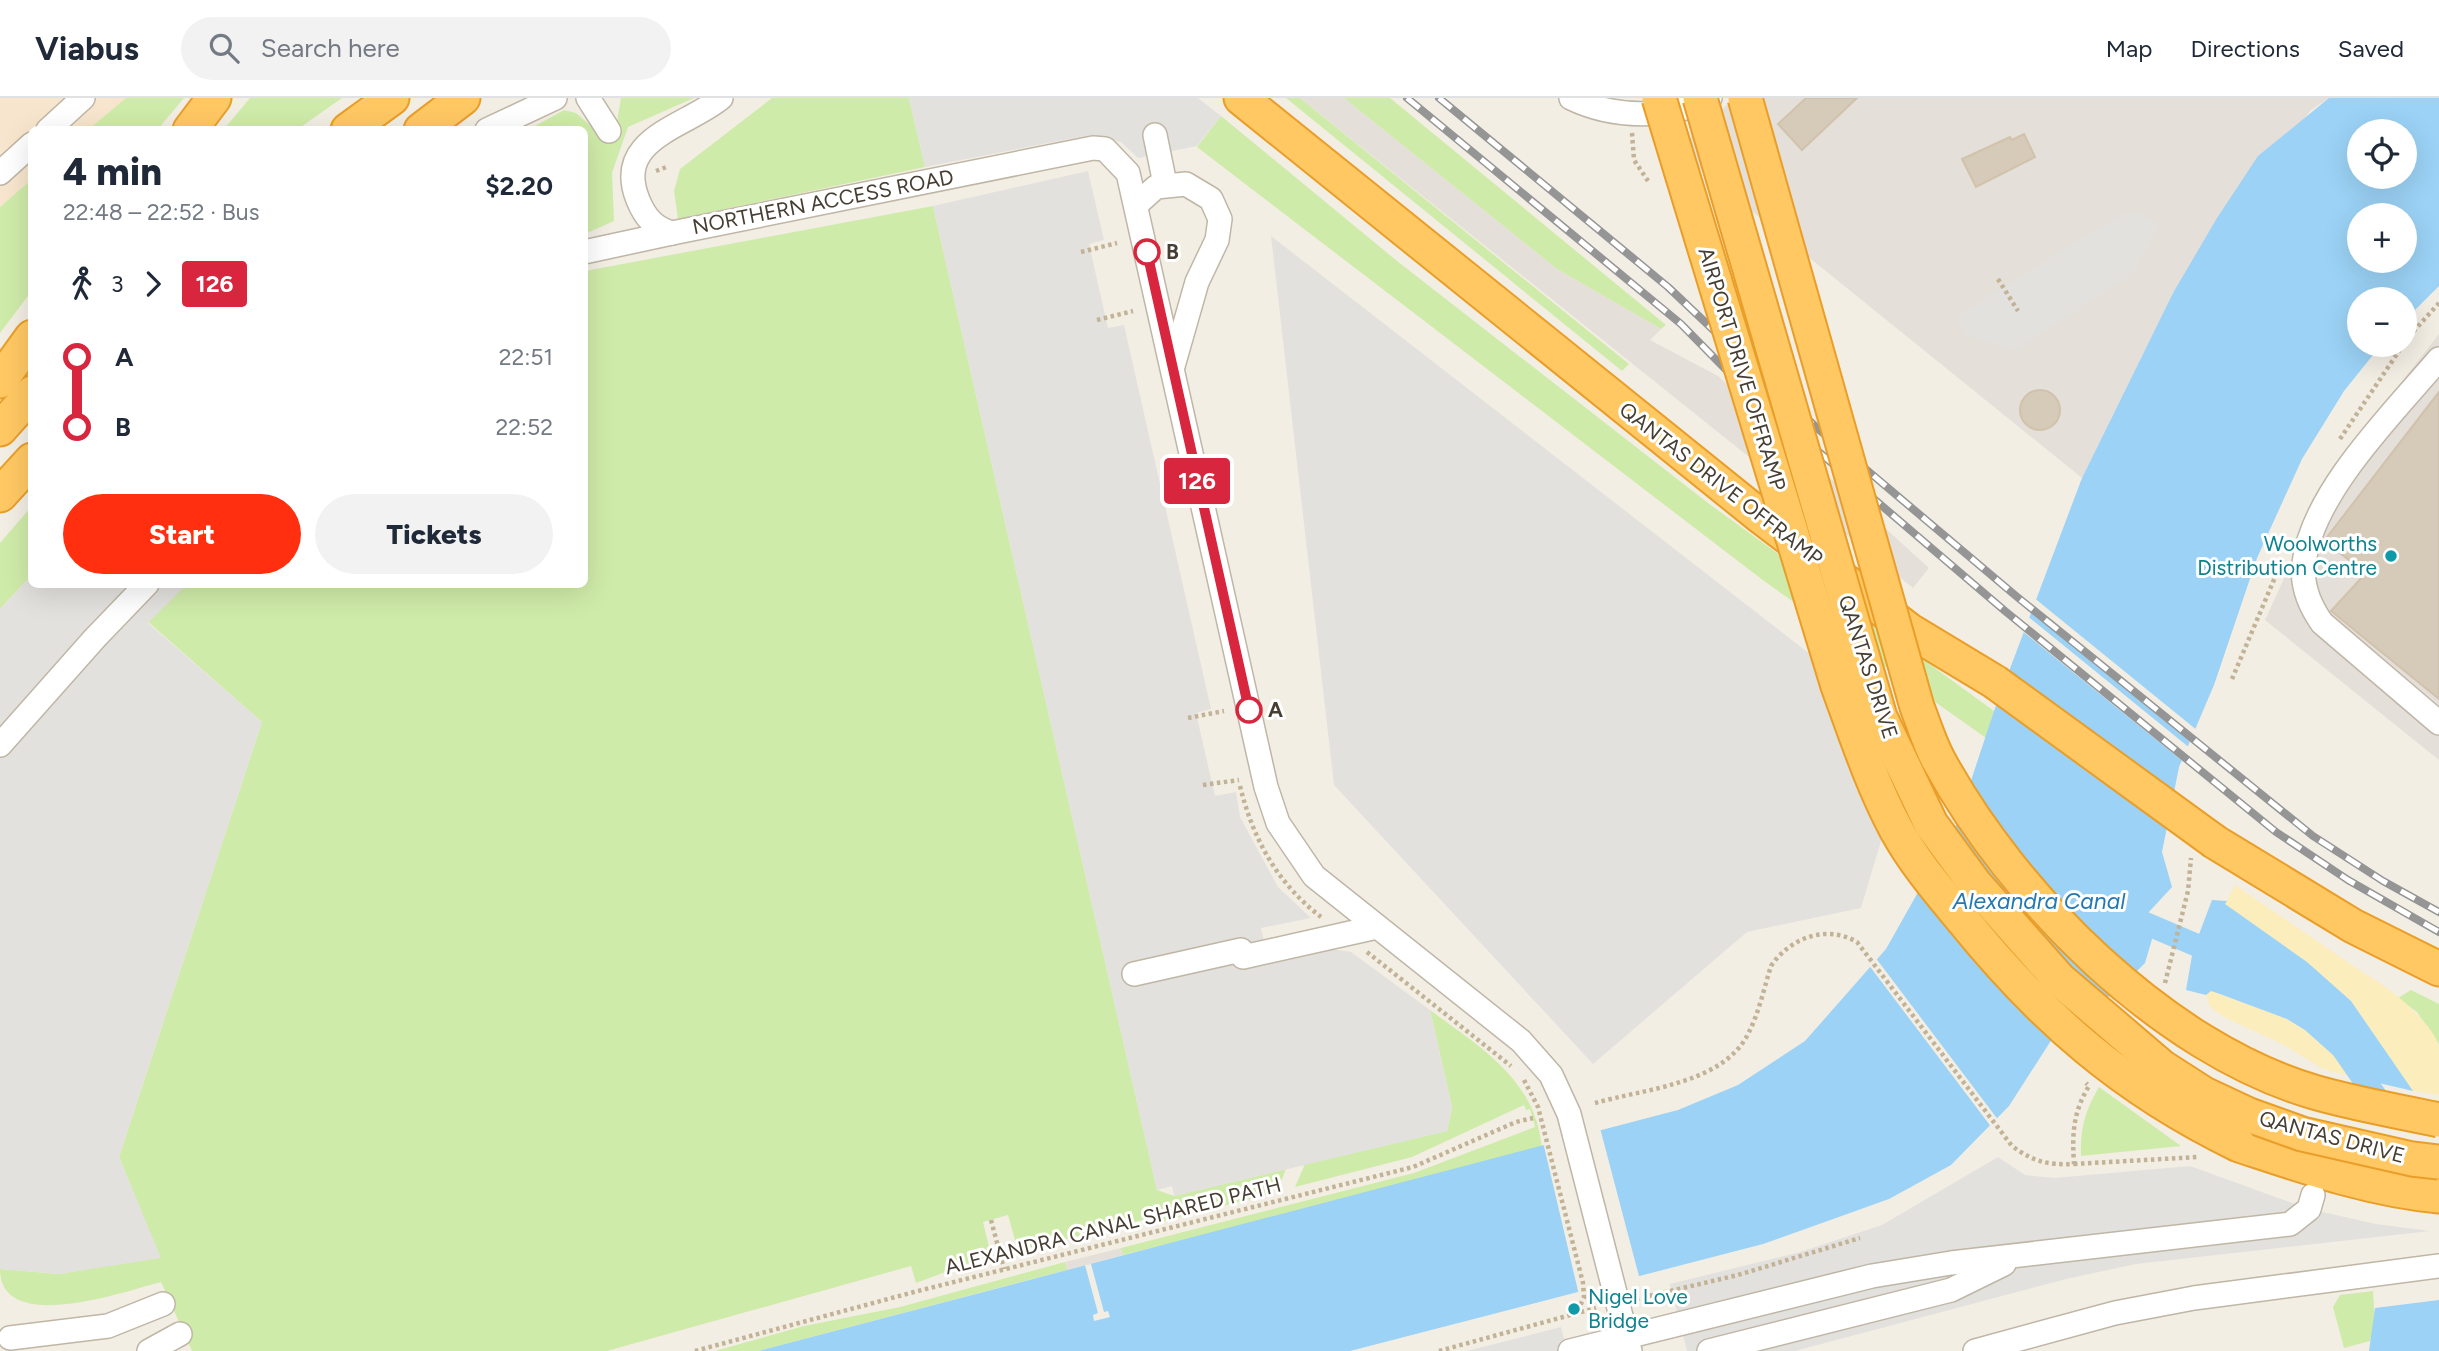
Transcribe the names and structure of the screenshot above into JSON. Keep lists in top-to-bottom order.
{
  "streets": {
    "highway": ["AIRPORT DRIVE OFFRAMP", "QANTAS DRIVE OFFRAMP", "QANTAS DRIVE"],
    "street": ["NORTHERN ACCESS ROAD"],
    "path": ["ALEXANDRA CANAL SHARED PATH"]
  },
  "water": ["Alexandra Canal"],
  "places": [
    "B",
    "Woolworths Distribution Centre",
    "A",
    "Nigel Love Bridge"
  ],
  "lines": ["bus line 126"],
  "page": {
    "header": "Viabus",
    "search": "Search here",
    "nav": ["Map", "Directions", "Saved"],
    "on_map": "126",
    "map_buttons": ["+", "−"],
    "heading": ["4 min", "22:48 – 22:52 · Bus", "$2.20"],
    "legs": ["3", "126"],
    "list": [
      {
        "name": "A",
        "value": "22:51"
      },
      {
        "name": "B",
        "value": "22:52"
      }
    ],
    "buttons": ["Start", "Tickets"]
  }
}
